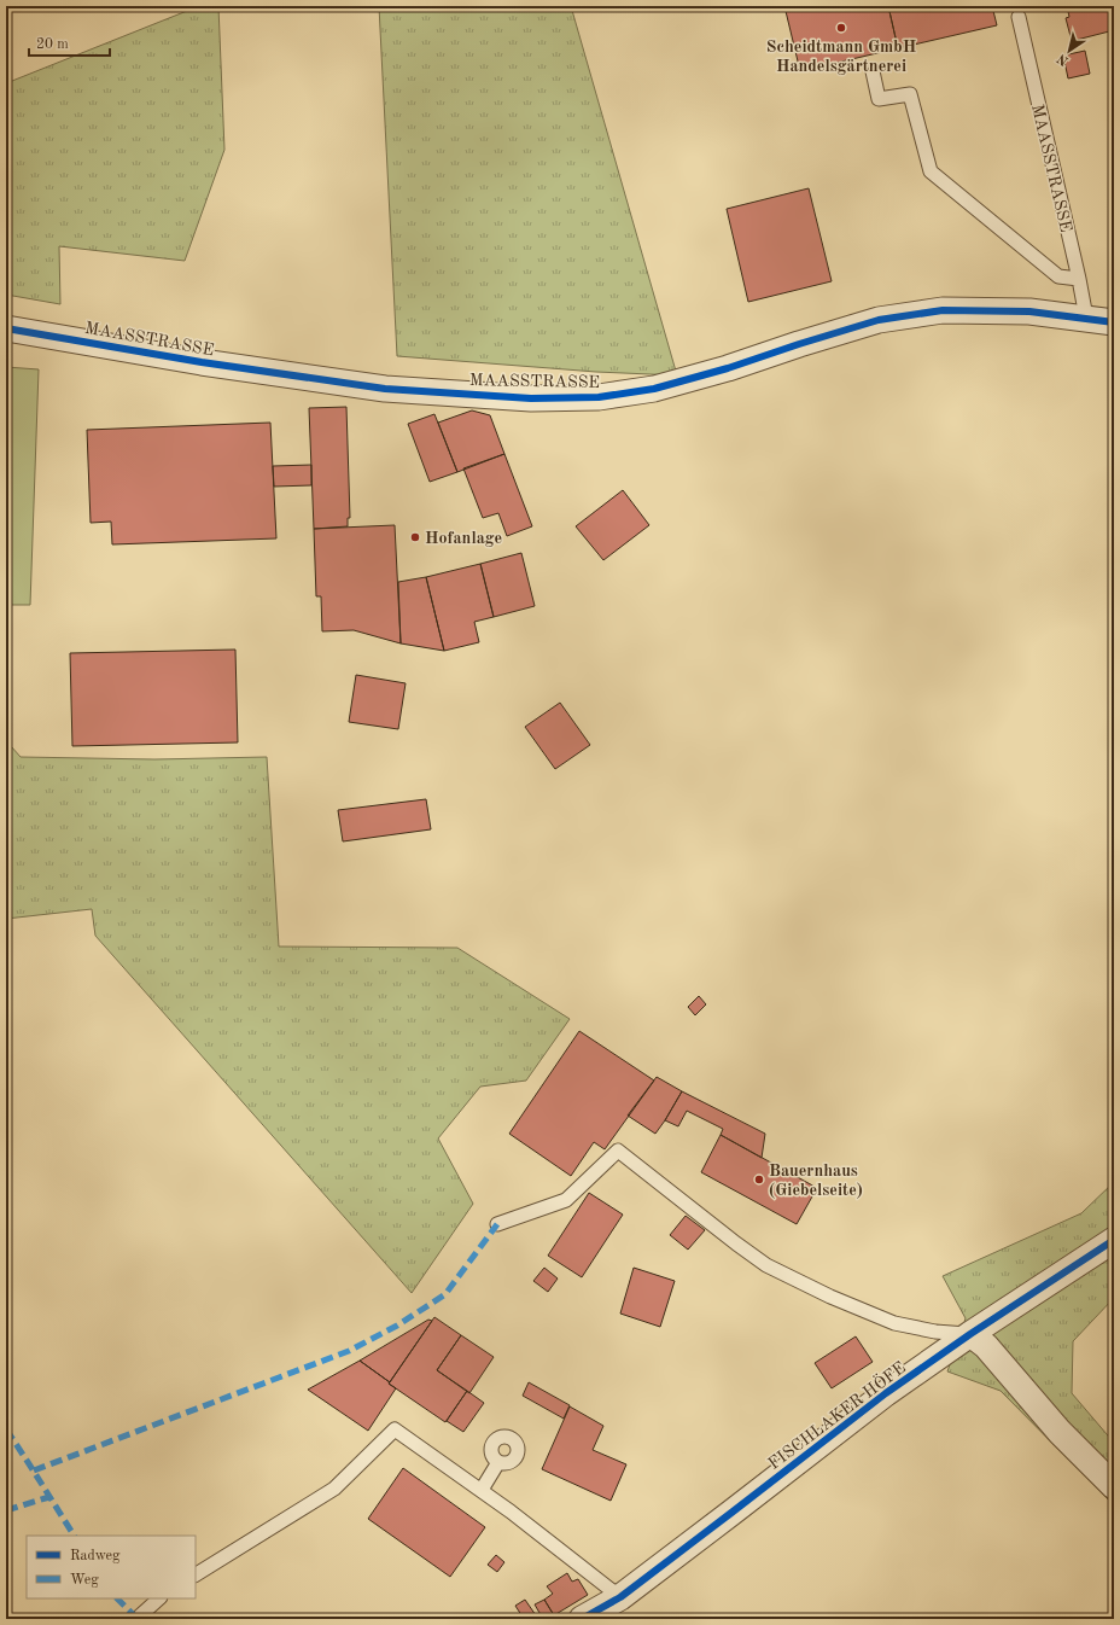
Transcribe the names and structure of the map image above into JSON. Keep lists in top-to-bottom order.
{
  "streets": {
    "street": ["MAASSTRASSE", "FISCHLAKER HÖFE"]
  },
  "places": ["Scheidtmann GmbH Handelsgärtnerei", "Hofanlage", "Bauernhaus (Giebelseite)"],
  "legend": ["Radweg", "Weg"],
  "scale_bar": "20 m",
  "north": "bottom left"
}
